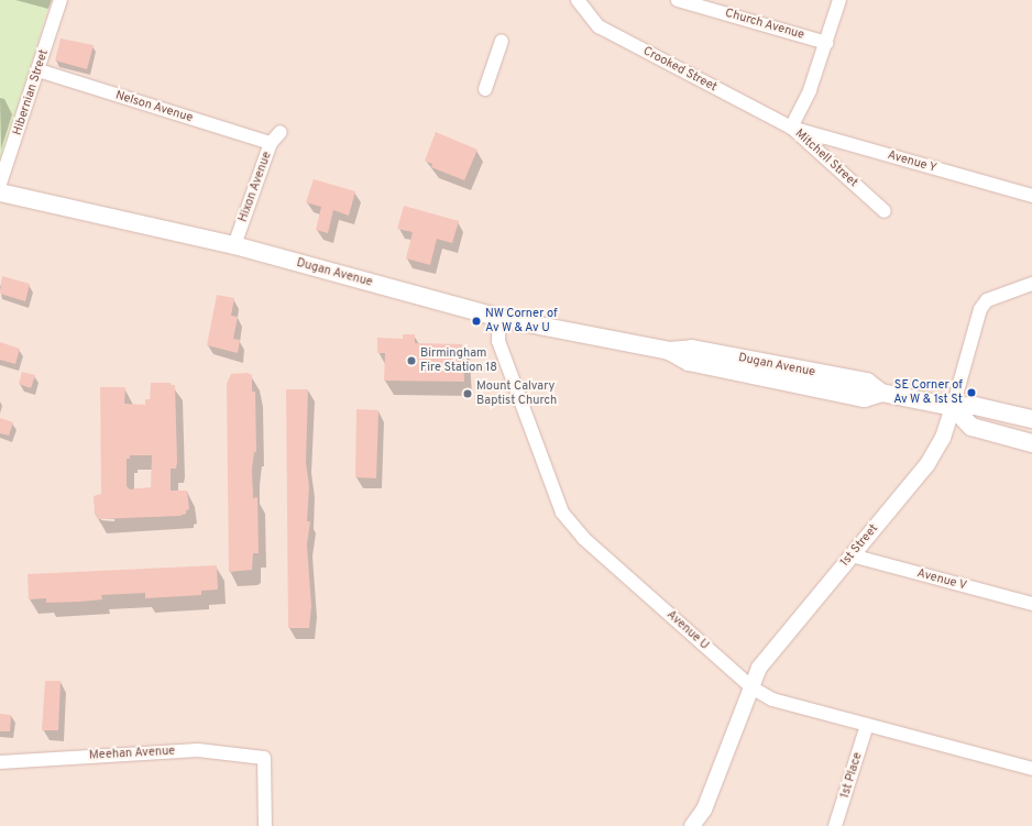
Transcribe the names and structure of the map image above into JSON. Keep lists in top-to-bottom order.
{
  "streets": {
    "main road": ["Dugan Avenue"],
    "street": [
      "Church Avenue",
      "Crooked Street",
      "Hibernian Street",
      "Nelson Avenue",
      "Mitchell Street",
      "Avenue Y",
      "Hixon Avenue",
      "1st Street",
      "Avenue V",
      "Avenue U",
      "Meehan Avenue",
      "1st Place"
    ]
  },
  "crossings": [
    ["Church Avenue", "Mitchell Street"],
    ["Crooked Street", "Mitchell Street"],
    ["Crooked Street", "Avenue Y"],
    ["Hibernian Street", "Nelson Avenue"],
    ["Nelson Avenue", "Hixon Avenue"],
    ["Mitchell Street", "Avenue Y"],
    ["Hixon Avenue", "Dugan Avenue"],
    ["Dugan Avenue", "1st Street"],
    ["Dugan Avenue", "Avenue U"],
    ["1st Street", "Avenue V"],
    ["1st Street", "Avenue U"],
    ["Avenue U", "1st Place"]
  ],
  "places": [
    "NW Corner of Av W & Av U",
    "Birmingham Fire Station 18",
    "SE Corner of Av W & 1st St",
    "Mount Calvary Baptist Church"
  ]
}
